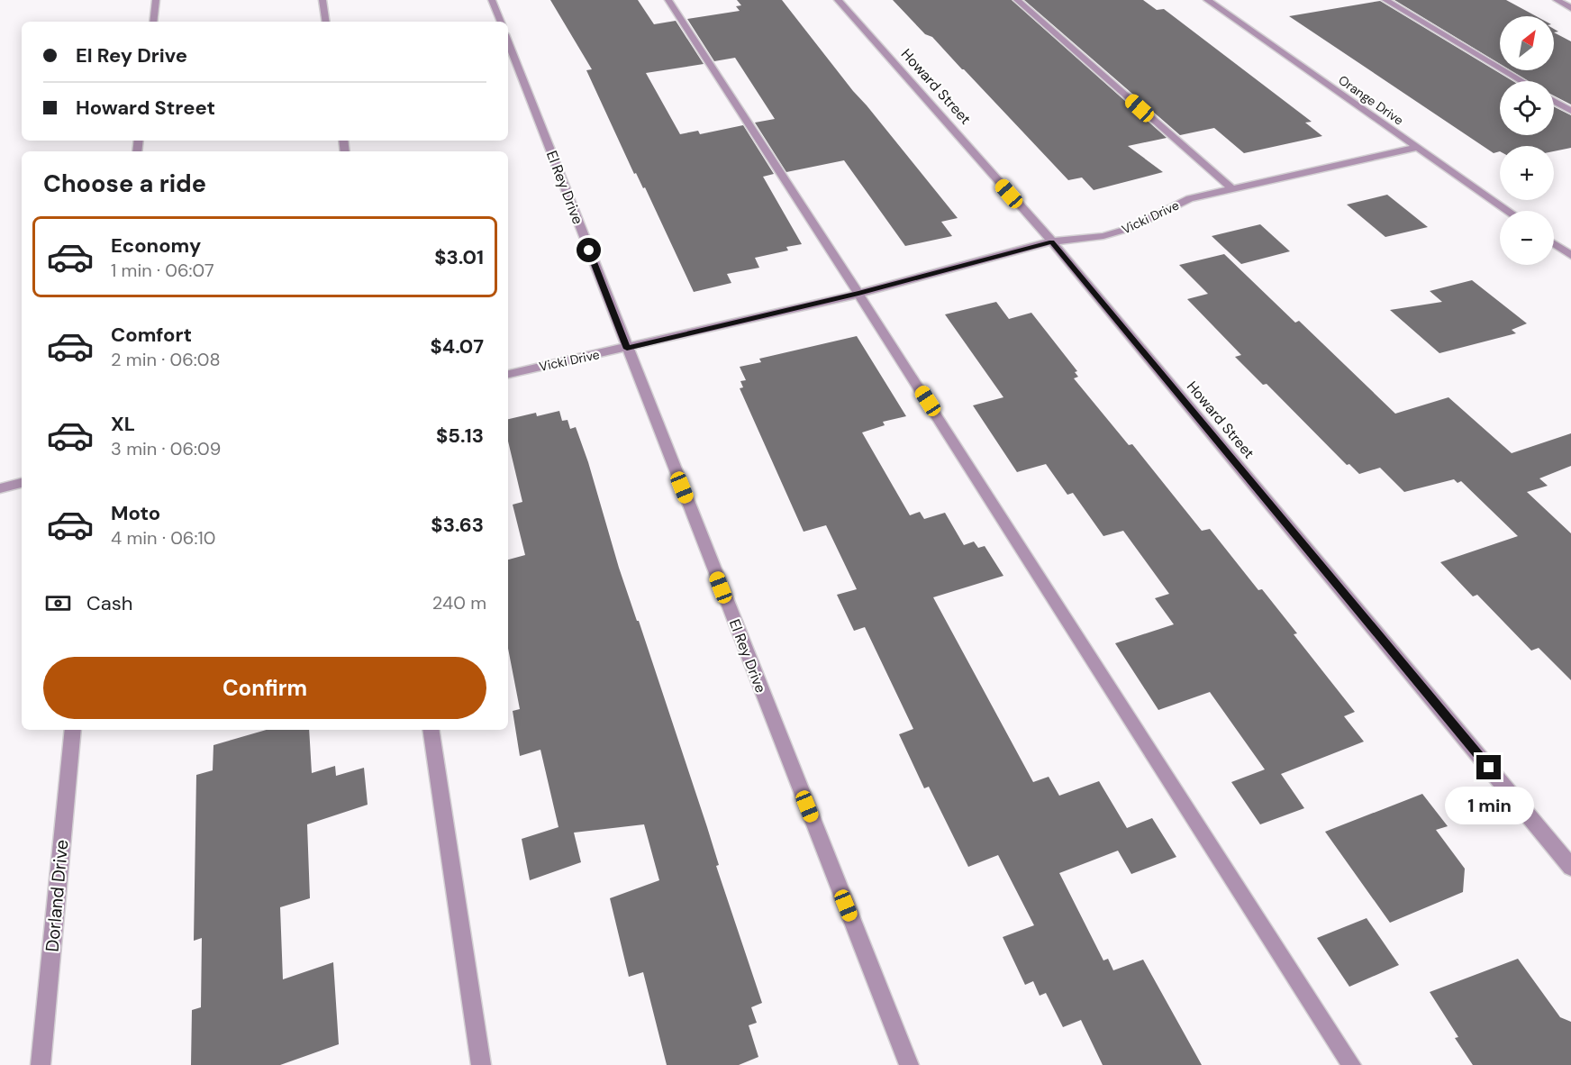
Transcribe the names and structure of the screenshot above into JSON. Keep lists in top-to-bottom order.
{
  "streets": {
    "street": [
      "Howard Street",
      "Orange Drive",
      "El Rey Drive",
      "Vicki Drive",
      "Dorland Drive"
    ]
  },
  "crossings": [
    ["Howard Street", "Vicki Drive"],
    ["Orange Drive", "Vicki Drive"],
    ["El Rey Drive", "Vicki Drive"]
  ],
  "north": "top right",
  "page": {
    "map_buttons": ["+", "−"],
    "banner": ["El Rey Drive", "Howard Street"],
    "heading": "Choose a ride",
    "list": [
      {
        "name": "Economy",
        "note": "1 min · 06:07",
        "value": "$3.01"
      },
      {
        "name": "Comfort",
        "note": "2 min · 06:08",
        "value": "$4.07"
      },
      {
        "name": "XL",
        "note": "3 min · 06:09",
        "value": "$5.13"
      },
      {
        "name": "Moto",
        "note": "4 min · 06:10",
        "value": "$3.63"
      }
    ],
    "pay": ["Cash", "240 m"],
    "buttons": "Confirm",
    "bubble": "1 min"
  }
}
